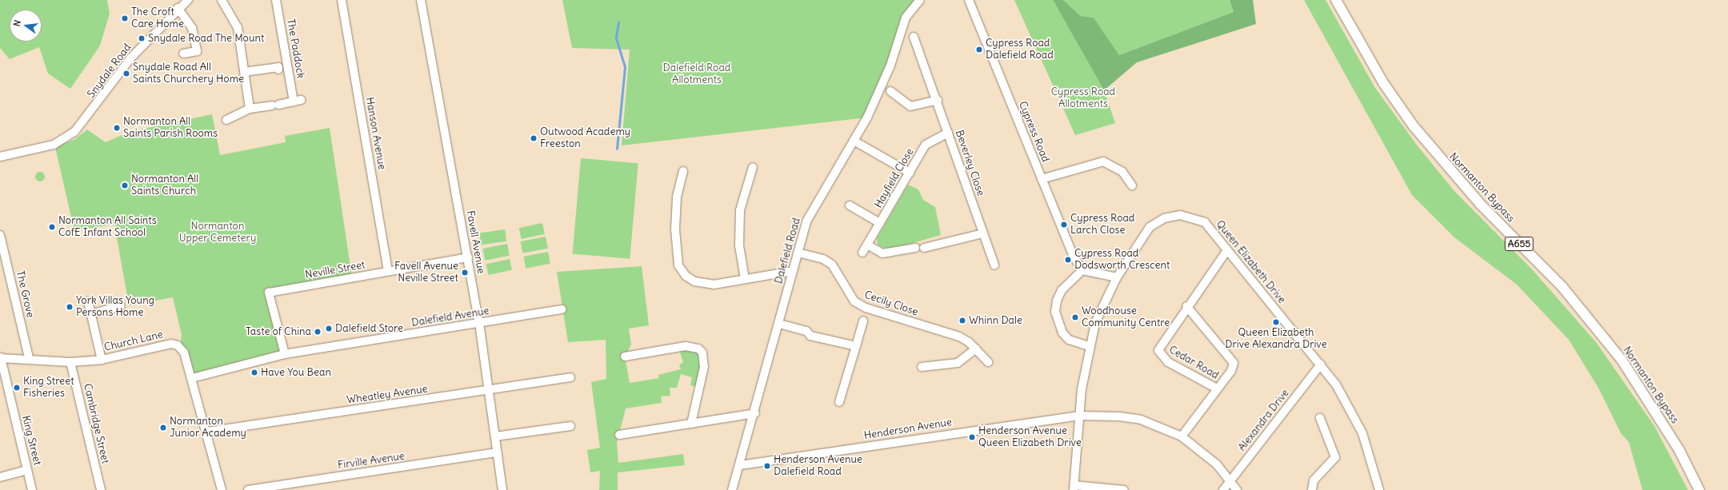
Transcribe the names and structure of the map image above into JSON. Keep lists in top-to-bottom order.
{
  "streets": {
    "main road": ["Normanton Bypass", "A655"],
    "street": [
      "The Paddock",
      "Snydale Road",
      "Cypress Road",
      "Hanson Avenue",
      "Beverley Close",
      "Hayfield Close",
      "Favell Avenue",
      "Dalefield Road",
      "Queen Elizabeth Drive",
      "Neville Street",
      "The Grove",
      "Cecily Close",
      "Dalefield Avenue",
      "Church Lane",
      "Cedar Road",
      "Wheatley Avenue",
      "Alexandra Drive",
      "Cambridge Street",
      "Henderson Avenue",
      "King Street",
      "Firville Avenue"
    ]
  },
  "crossings": [
    ["Hanson Avenue", "Neville Street"],
    ["Beverley Close", "Hayfield Close"],
    ["Favell Avenue", "Neville Street"],
    ["Favell Avenue", "Dalefield Avenue"],
    ["Favell Avenue", "Wheatley Avenue"],
    ["Favell Avenue", "Firville Avenue"],
    ["Dalefield Road", "Cecily Close"],
    ["Dalefield Road", "Henderson Avenue"],
    ["Queen Elizabeth Drive", "Cedar Road"],
    ["Queen Elizabeth Drive", "Alexandra Drive"],
    ["Queen Elizabeth Drive", "Henderson Avenue"],
    ["Neville Street", "Dalefield Avenue"],
    ["The Grove", "Church Lane"],
    ["Dalefield Avenue", "Church Lane"],
    ["Church Lane", "Wheatley Avenue"],
    ["Church Lane", "Cambridge Street"],
    ["Church Lane", "King Street"],
    ["Cedar Road", "Henderson Avenue"],
    ["Alexandra Drive", "Henderson Avenue"]
  ],
  "parks": ["Dalefield Road Allotments", "Cypress Road Allotments", "Normanton Upper Cemetery"],
  "places": [
    "The Croft Care Home",
    "Snydale Road The Mount",
    "Cypress Road Dalefield Road",
    "Snydale Road All Saints Churchery Home",
    "Normanton All Saints Parish Rooms",
    "Outwood Academy Freeston",
    "Normanton All Saints Church",
    "Cypress Road Larch Close",
    "Normanton All Saints CofE Infant School",
    "Cypress Road Dodsworth Crescent",
    "Favell Avenue Neville Street",
    "York Villas Young Persons Home",
    "Woodhouse Community Centre",
    "Whinn Dale",
    "Queen Elizabeth Drive Alexandra Drive",
    "Dalefield Store",
    "Taste of China",
    "Have You Bean",
    "King Street Fisheries",
    "Normanton Junior Academy",
    "Henderson Avenue Queen Elizabeth Drive",
    "Henderson Avenue Dalefield Road"
  ],
  "north": "left"
}
